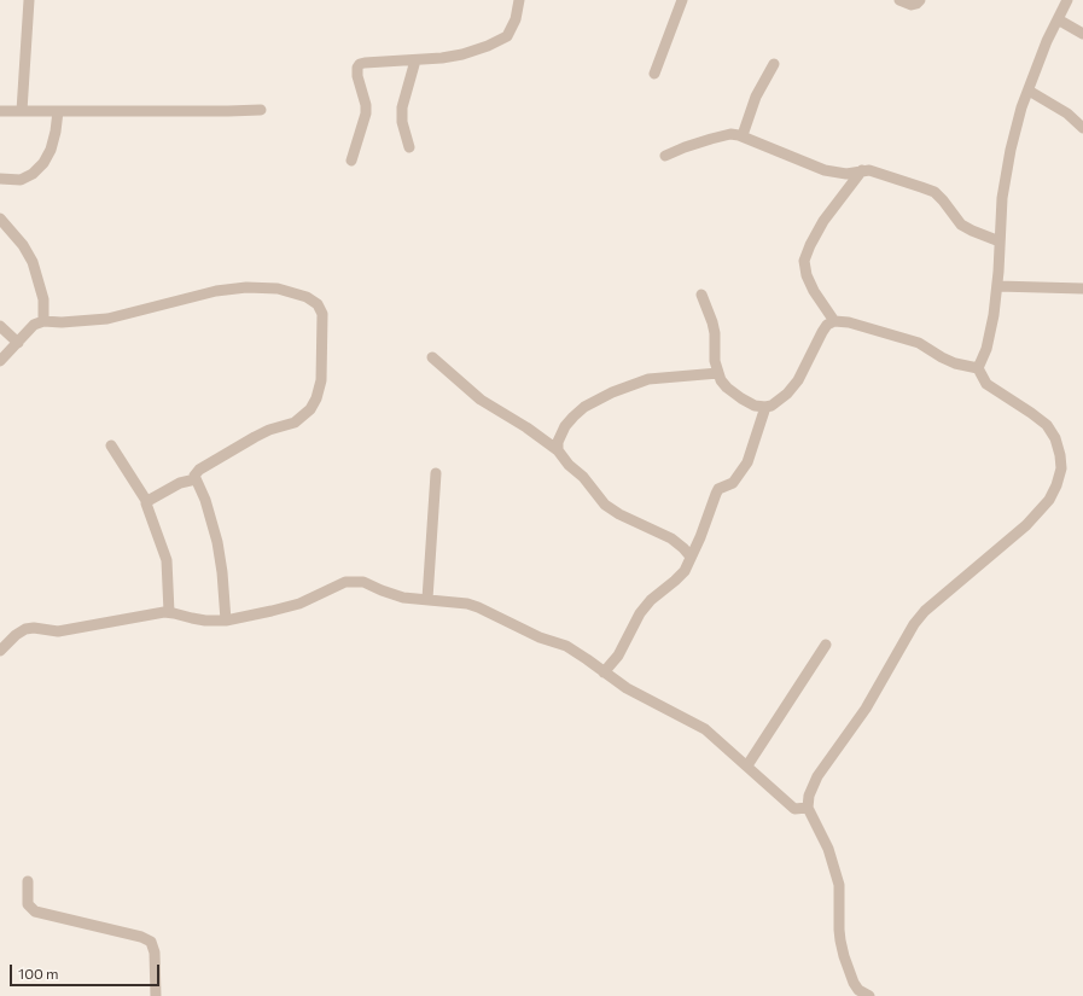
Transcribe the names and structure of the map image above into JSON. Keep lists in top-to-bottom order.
{
  "scale_bar": "100 m"
}
